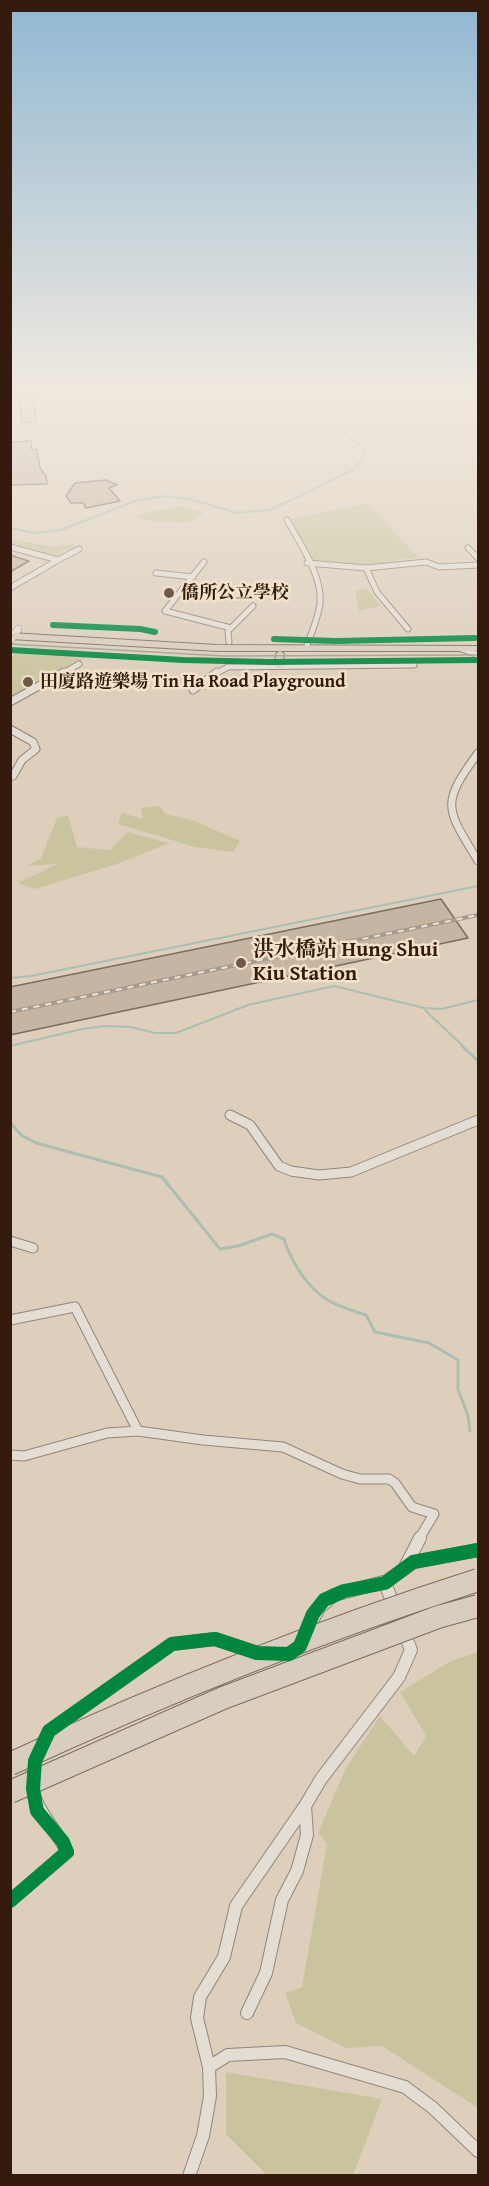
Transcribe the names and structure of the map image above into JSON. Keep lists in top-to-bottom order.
{
  "places": ["僑所公立學校", "田廈路遊樂場 Tin Ha Road Playground", "洪水橋站 Hung Shui Kiu Station"]
}
